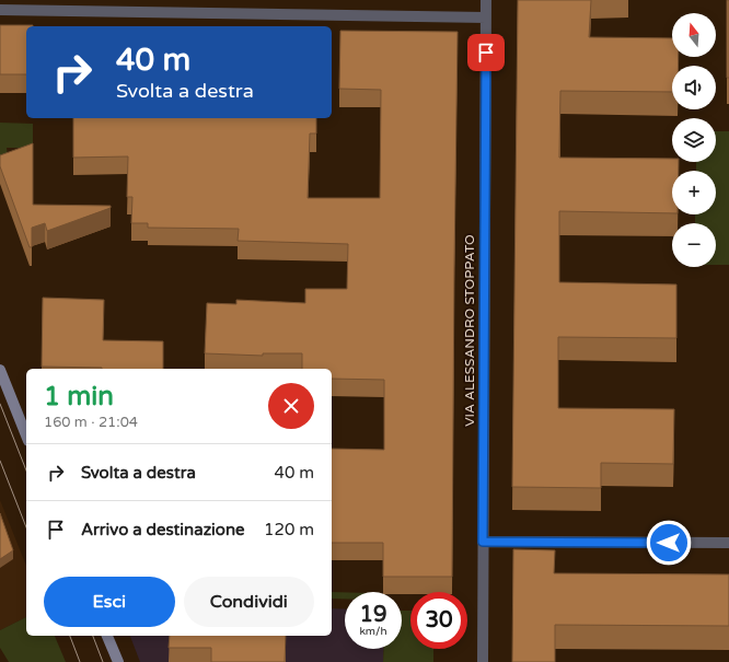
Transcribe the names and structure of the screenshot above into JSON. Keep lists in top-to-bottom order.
{
  "streets": {
    "street": ["VIA ALESSANDRO STOPPATO"]
  },
  "north": "top",
  "page": {
    "map_buttons": ["+", "−"],
    "turn": ["40 m", "Svolta a destra"],
    "heading": ["1 min", "160 m · 21:04"],
    "list": [
      {
        "name": "Svolta a destra",
        "value": "40 m"
      },
      {
        "name": "Arrivo a destinazione",
        "value": "120 m"
      }
    ],
    "buttons": ["Esci", "Condividi"],
    "speed": "19 km/h",
    "limit": "30"
  }
}
